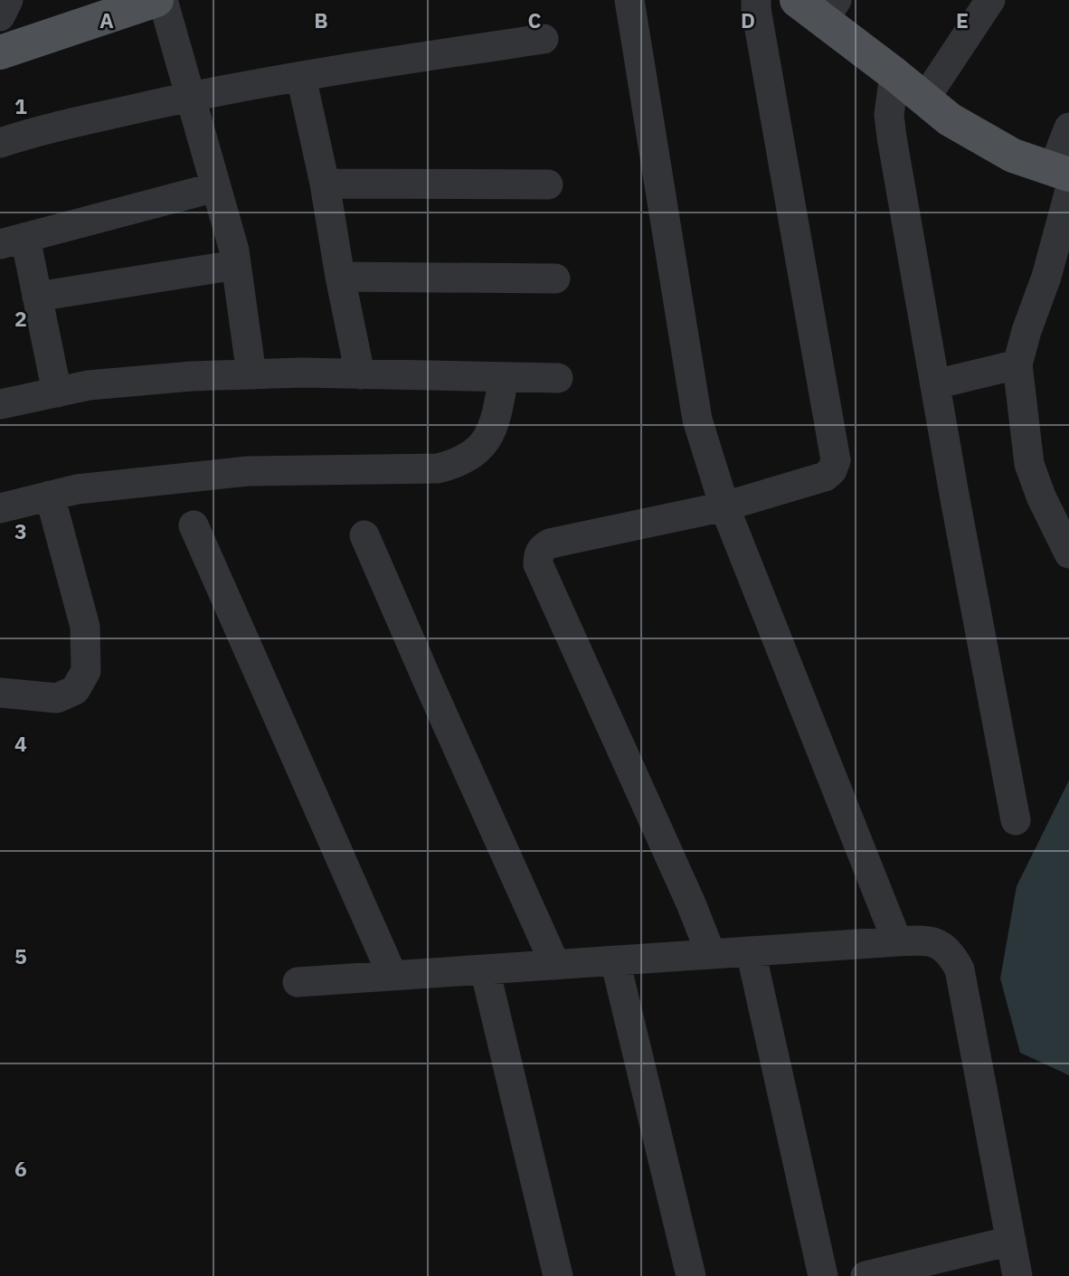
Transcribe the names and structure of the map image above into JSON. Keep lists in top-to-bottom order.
{
  "grid": {
    "columns": [
      "A",
      "B",
      "C",
      "D",
      "E"
    ],
    "rows": [
      "1",
      "2",
      "3",
      "4",
      "5",
      "6"
    ]
  }
}
